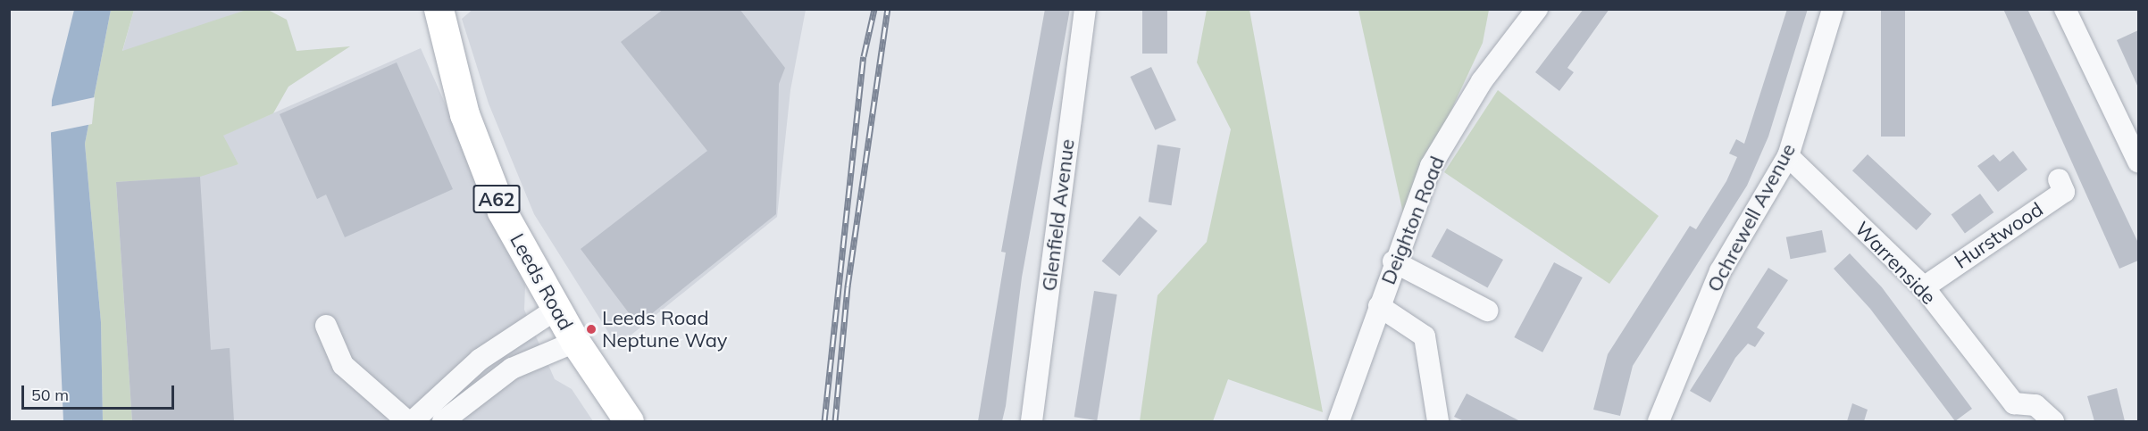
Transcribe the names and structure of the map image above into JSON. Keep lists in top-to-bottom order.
{
  "streets": {
    "main road": ["A62", "Leeds Road"],
    "street": [
      "Glenfield Avenue",
      "Ochrewell Avenue",
      "Deighton Road",
      "Hurstwood",
      "Warrenside"
    ]
  },
  "crossings": [
    ["Ochrewell Avenue", "Warrenside"],
    ["Hurstwood", "Warrenside"]
  ],
  "places": ["Leeds Road Neptune Way"],
  "scale_bar": "50 m"
}
